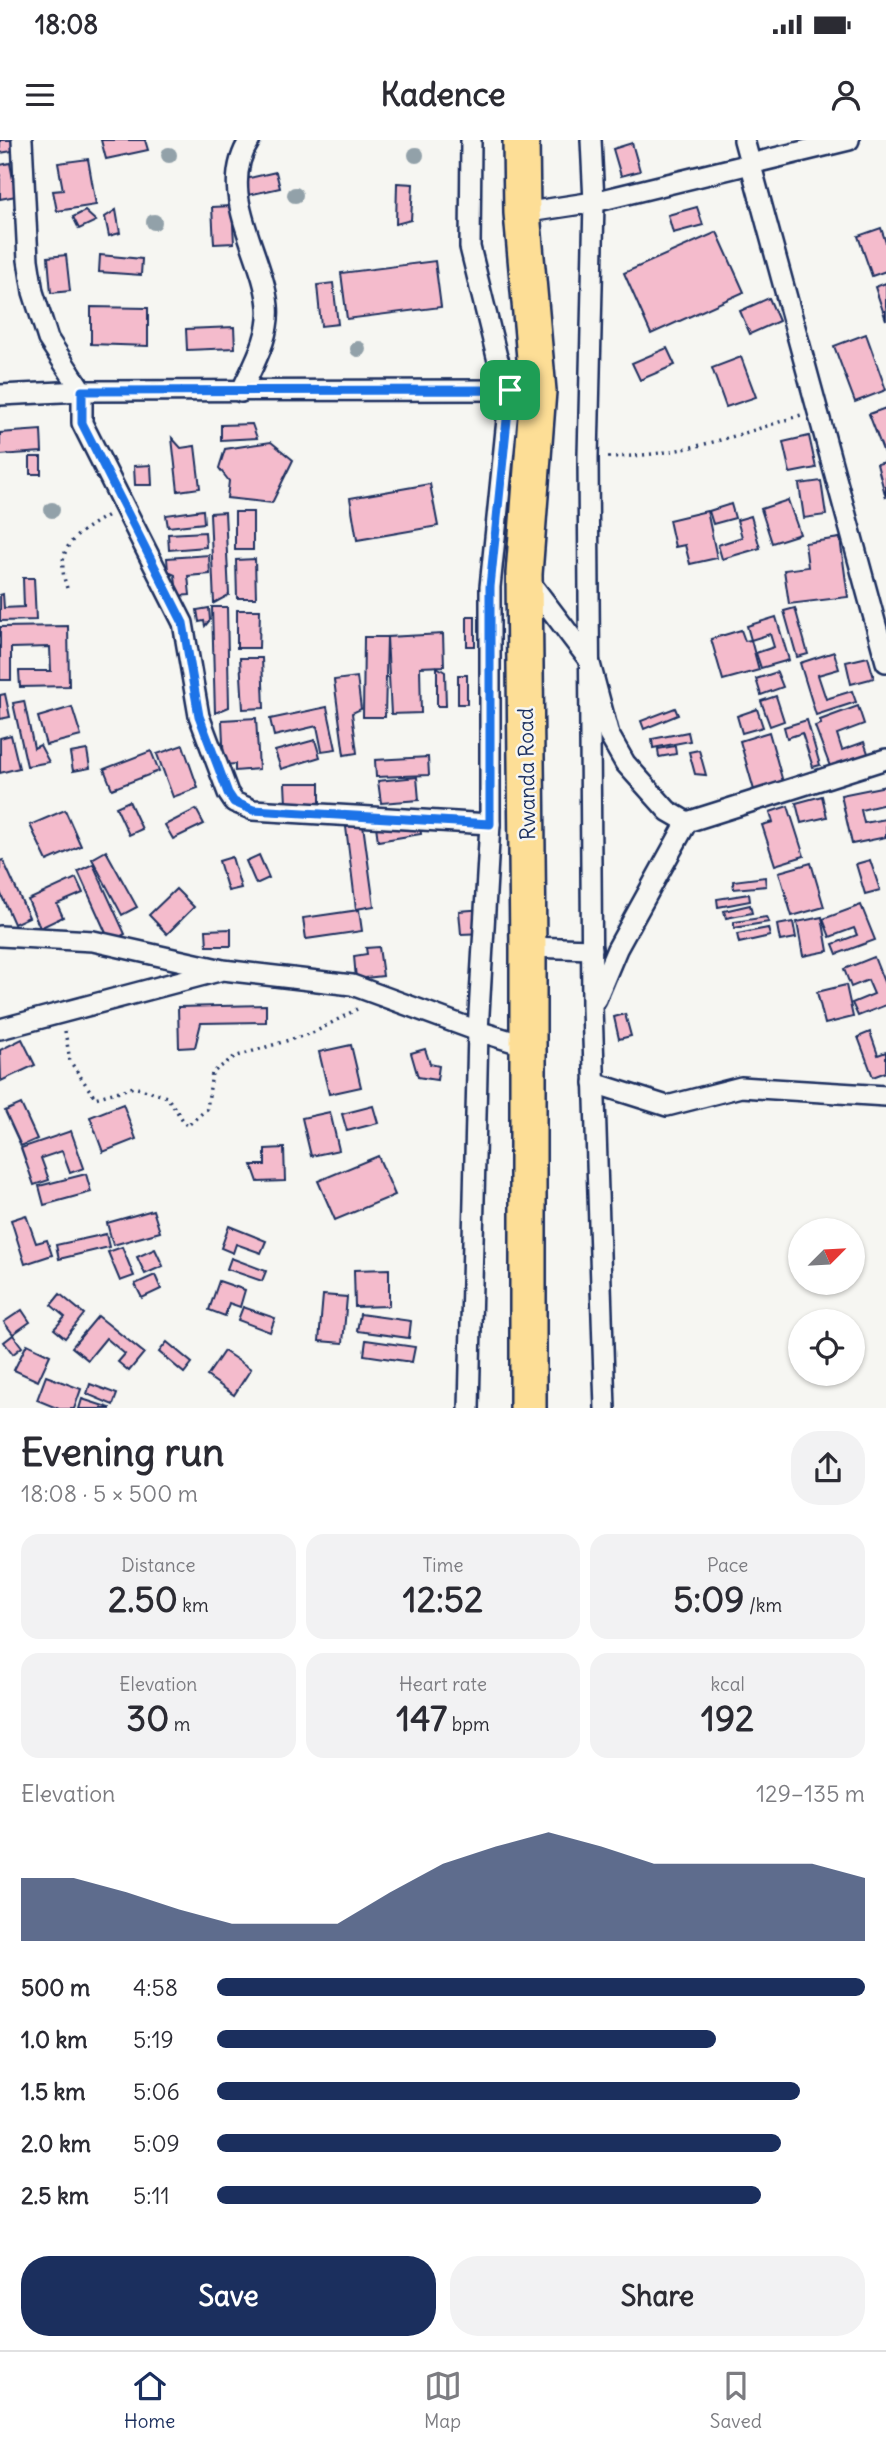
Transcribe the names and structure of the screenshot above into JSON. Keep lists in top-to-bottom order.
{
  "streets": {
    "highway": ["Rwanda Road"]
  },
  "north": "top right",
  "page": {
    "status": "18:08",
    "header": "Kadence",
    "heading": ["Evening run", "18:08 · 5 × 500 m"],
    "stats": [
      ["Distance", "2.50 km"],
      ["Time", "12:52"],
      ["Pace", "5:09 /km"],
      ["Elevation", "30 m"],
      ["Heart rate", "147 bpm"],
      ["kcal", "192"]
    ],
    "chart": ["Elevation", "129–135 m"],
    "list": [
      {
        "name": "500 m",
        "note": "4:58"
      },
      {
        "name": "1.0 km",
        "note": "5:19"
      },
      {
        "name": "1.5 km",
        "note": "5:06"
      },
      {
        "name": "2.0 km",
        "note": "5:09"
      },
      {
        "name": "2.5 km",
        "note": "5:11"
      }
    ],
    "buttons": ["Save", "Share"],
    "tabs": ["Home", "Map", "Saved"]
  }
}
